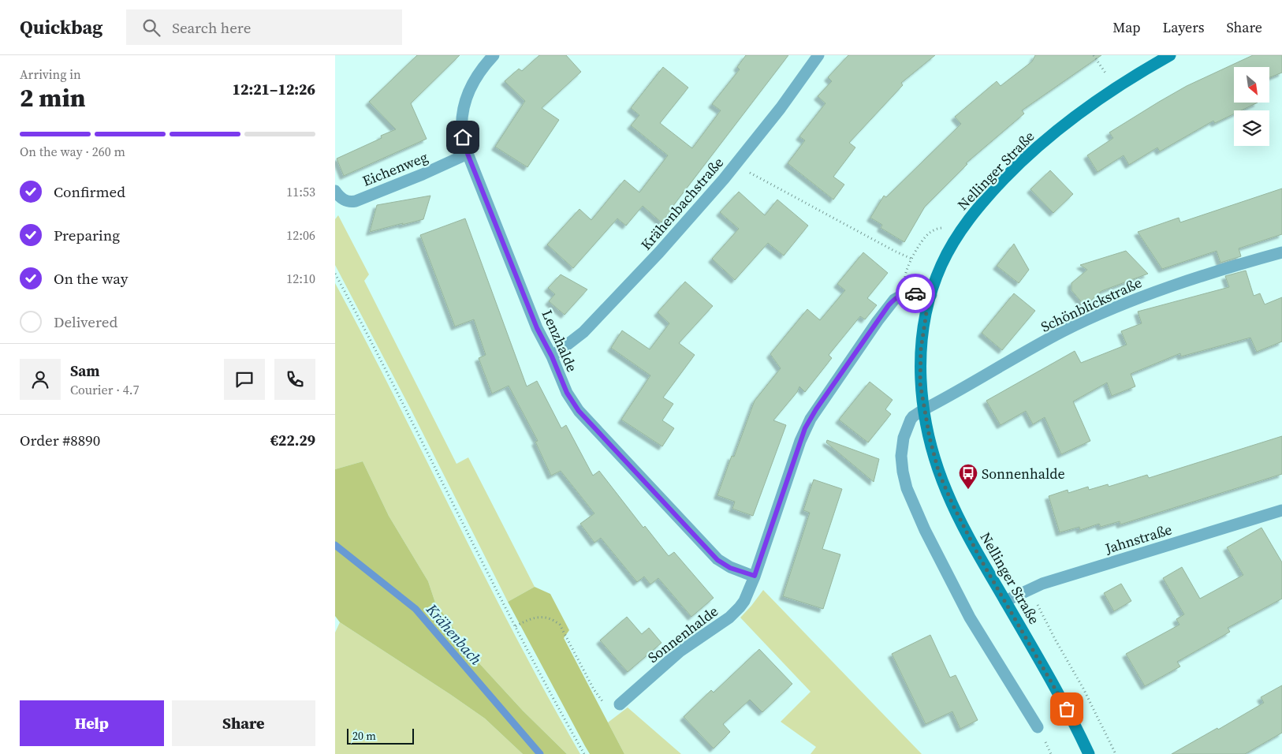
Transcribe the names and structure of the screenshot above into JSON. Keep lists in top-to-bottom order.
{
  "streets": {
    "main road": ["Nellinger Straße"],
    "street": [
      "Eichenweg",
      "Krähenbachstraße",
      "Schönblickstraße",
      "Lenzhalde",
      "Jahnstraße",
      "Sonnenhalde"
    ]
  },
  "crossings": [
    ["Eichenweg", "Lenzhalde"],
    ["Nellinger Straße", "Schönblickstraße"],
    ["Nellinger Straße", "Jahnstraße"],
    ["Nellinger Straße", "Sonnenhalde"],
    ["Krähenbachstraße", "Lenzhalde"],
    ["Lenzhalde", "Sonnenhalde"]
  ],
  "water": ["Krähenbach"],
  "places": {
    "bus stop": ["Sonnenhalde"]
  },
  "scale_bar": "20 m",
  "north": "bottom right",
  "page": {
    "header": "Quickbag",
    "search": "Search here",
    "nav": ["Map", "Layers", "Share"],
    "heading": ["2 min", "Arriving in", "12:21–12:26"],
    "panel": [
      "Sam",
      "Courier · 4.7",
      "Order #8890",
      "€22.29"
    ],
    "bar": "On the way · 260 m",
    "list": [
      ["Confirmed", "11:53"],
      ["Preparing", "12:06"],
      ["On the way", "12:10"],
      "Delivered"
    ],
    "buttons": ["Help", "Share"],
    "scale": "20 m"
  }
}
